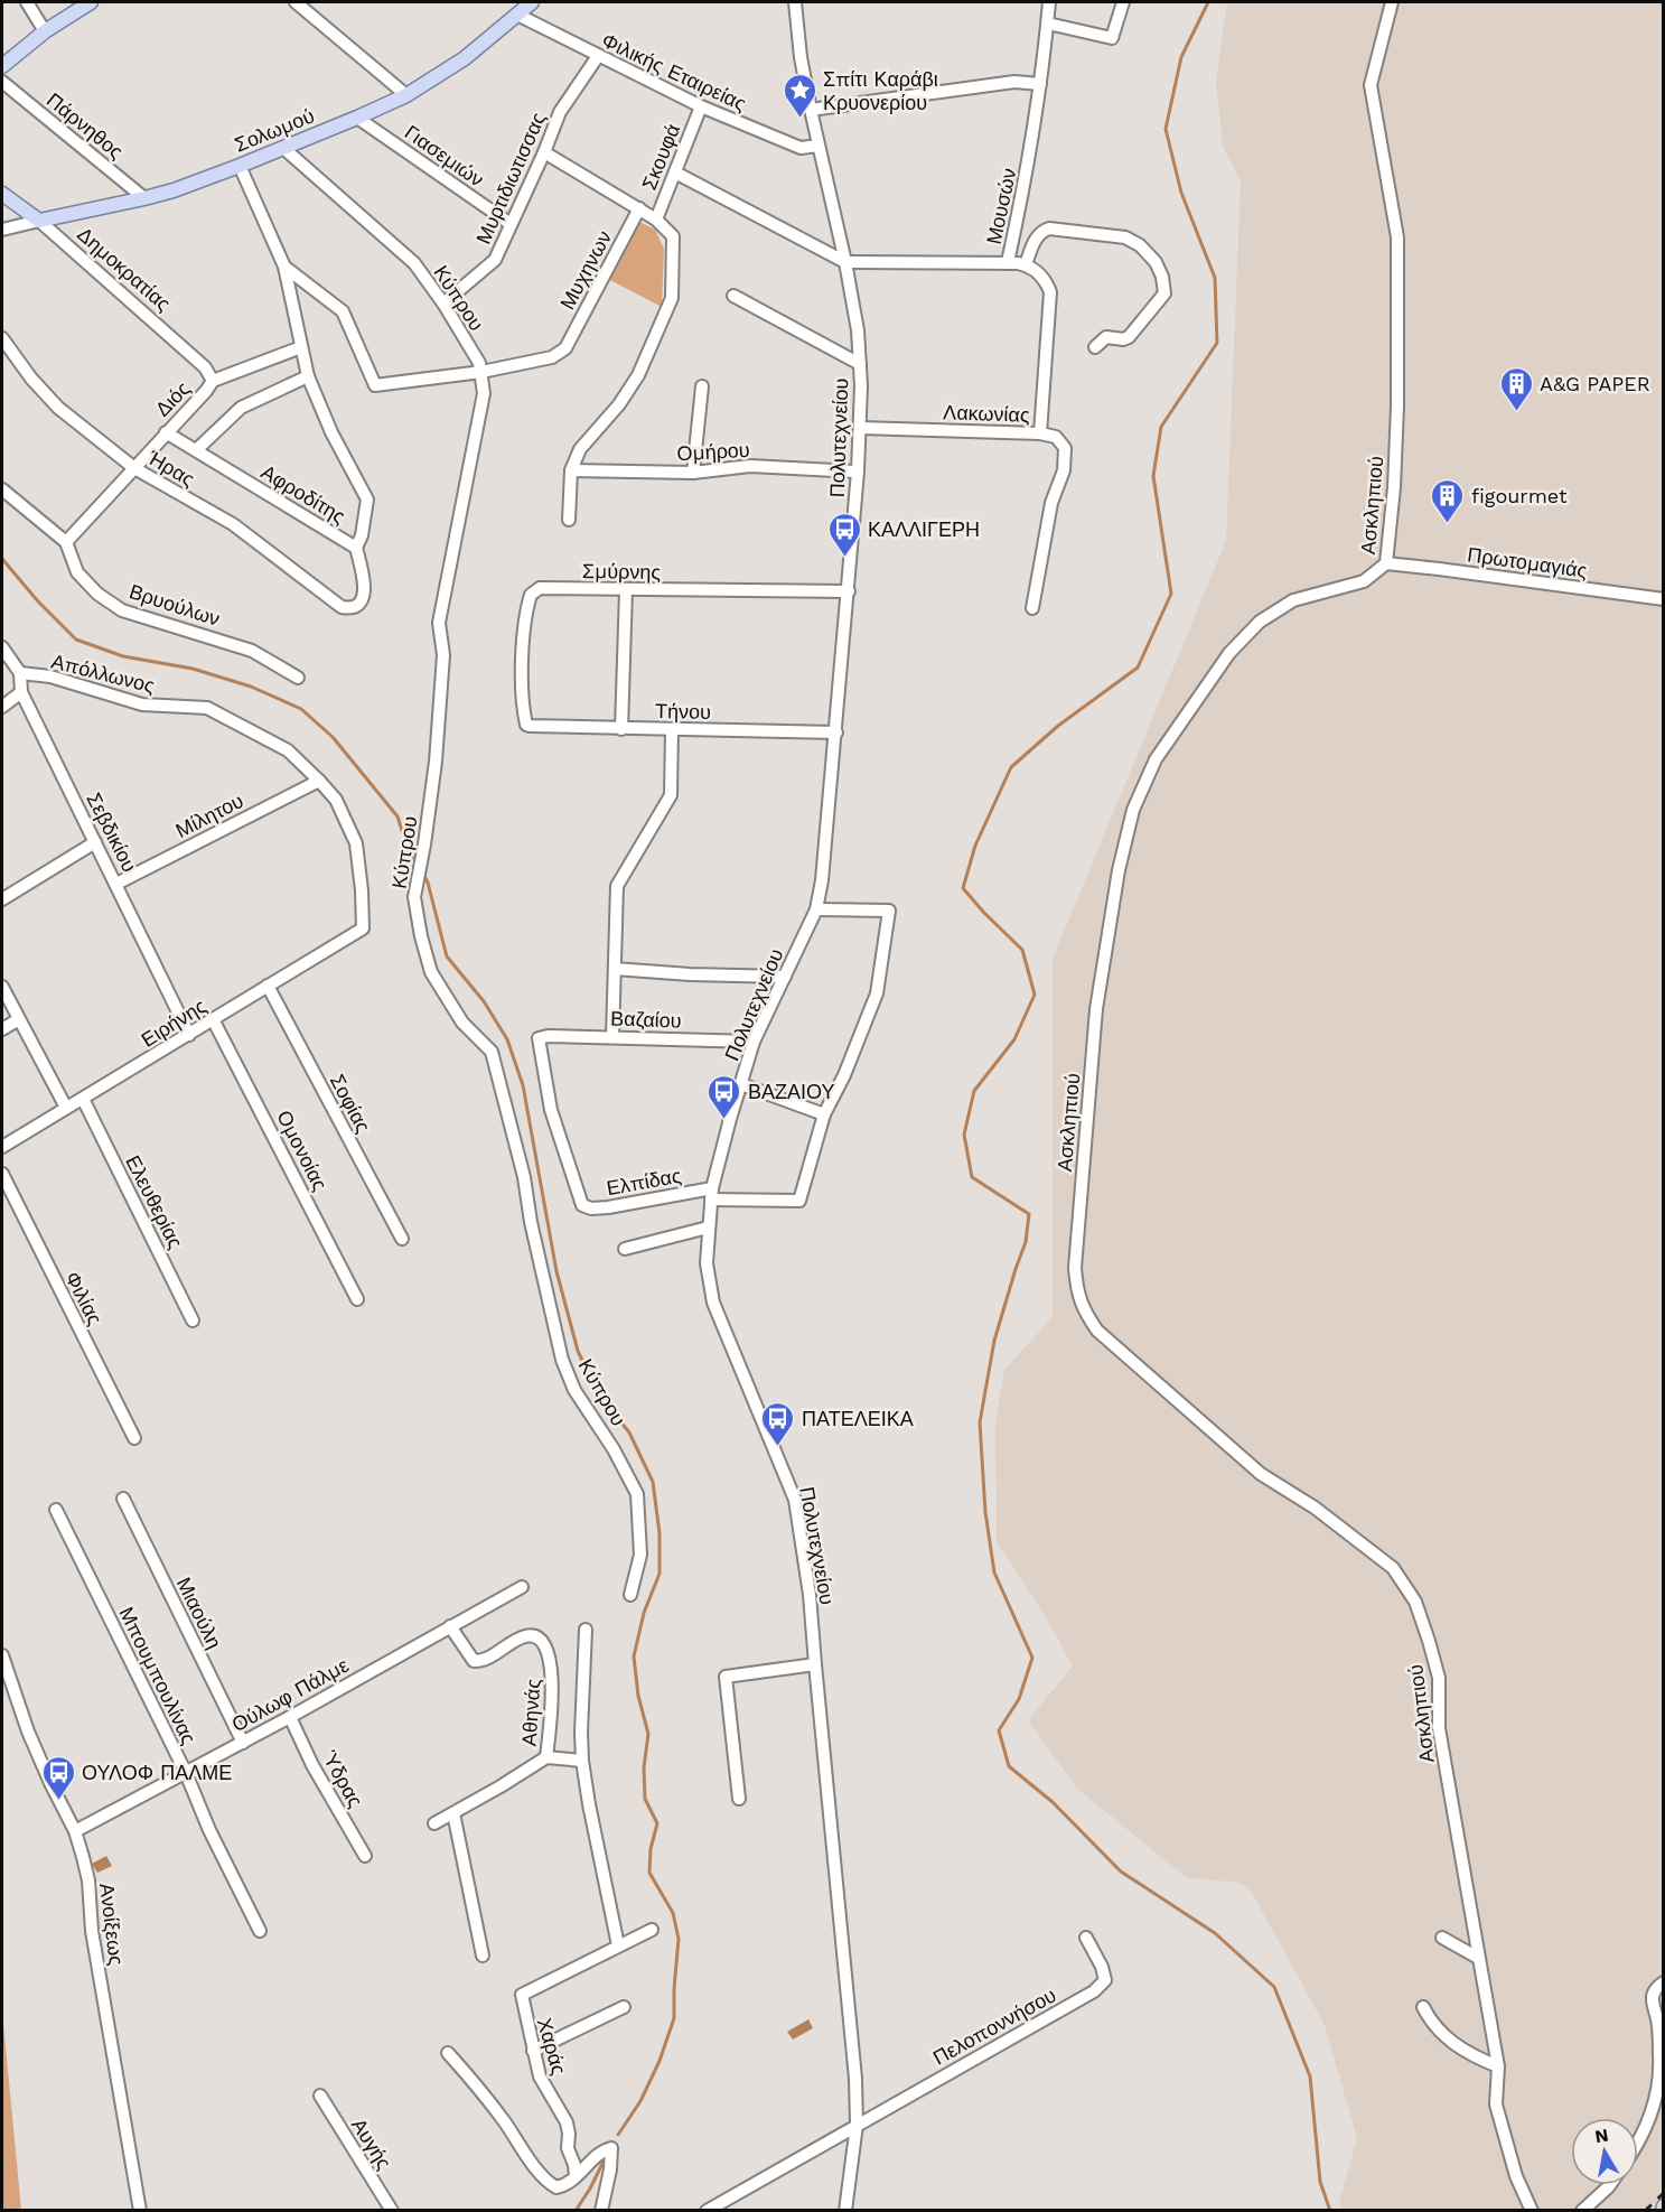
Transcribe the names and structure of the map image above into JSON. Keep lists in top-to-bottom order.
{
  "streets": {
    "main road": ["Σολωμού", "Δημοκρατίας"],
    "street": [
      "Φιλικής Εταιρείας",
      "Πάρνηθος",
      "Γιασεμιών",
      "Σκουφά",
      "Μυρτιδιωτισσας",
      "Μουσών",
      "Μυχηνων",
      "Κύπρου",
      "Διός",
      "Λακωνίας",
      "Πολυτεχνείου",
      "Ομήρου",
      "Ήρας",
      "Αφροδίτης",
      "Ασκληπιού",
      "Πρωτομαγιάς",
      "Σμύρνης",
      "Βρυούλων",
      "Απόλλωνος",
      "Τήνου",
      "Μίλητου",
      "Σεβδικίου",
      "Βαζαίου",
      "Ειρήνης",
      "Σοφίας",
      "Ομονοίας",
      "Ελπίδας",
      "Ελευθερίας",
      "Φιλίας",
      "Μιαούλη",
      "Μπουμπουλίνας",
      "Ούλωφ Πάλμε",
      "Αθηνάς",
      "Ύδρας",
      "Ανοίξεως",
      "Πελοποννήσου",
      "Χαράς",
      "Αυγής"
    ]
  },
  "crossings": [
    ["Φιλικής Εταιρείας", "Σολωμού"],
    ["Φιλικής Εταιρείας", "Σκουφά"],
    ["Φιλικής Εταιρείας", "Μυρτιδιωτισσας"],
    ["Φιλικής Εταιρείας", "Πολυτεχνείου"],
    ["Πάρνηθος", "Σολωμού"],
    ["Σολωμού", "Γιασεμιών"],
    ["Σολωμού", "Δημοκρατίας"],
    ["Σολωμού", "Κύπρου"],
    ["Γιασεμιών", "Μυρτιδιωτισσας"],
    ["Μυρτιδιωτισσας", "Κύπρου"],
    ["Μουσών", "Λακωνίας"],
    ["Δημοκρατίας", "Διός"],
    ["Μυχηνων", "Κύπρου"],
    ["Διός", "Ήρας"],
    ["Διός", "Αφροδίτης"],
    ["Διός", "Βρυούλων"],
    ["Λακωνίας", "Πολυτεχνείου"],
    ["Πολυτεχνείου", "Ομήρου"],
    ["Πολυτεχνείου", "Σμύρνης"],
    ["Πολυτεχνείου", "Τήνου"],
    ["Πολυτεχνείου", "Βαζαίου"],
    ["Πολυτεχνείου", "Ελπίδας"],
    ["Πολυτεχνείου", "Πελοποννήσου"],
    ["Ήρας", "Αφροδίτης"],
    ["Ασκληπιού", "Πρωτομαγιάς"],
    ["Σμύρνης", "Τήνου"],
    ["Απόλλωνος", "Μίλητου"],
    ["Απόλλωνος", "Σεβδικίου"],
    ["Απόλλωνος", "Ειρήνης"],
    ["Μίλητου", "Σεβδικίου"],
    ["Σεβδικίου", "Ειρήνης"],
    ["Βαζαίου", "Ελπίδας"],
    ["Ειρήνης", "Σοφίας"],
    ["Ειρήνης", "Ομονοίας"],
    ["Ειρήνης", "Ελευθερίας"],
    ["Μιαούλη", "Ούλωφ Πάλμε"],
    ["Μπουμπουλίνας", "Ούλωφ Πάλμε"],
    ["Ούλωφ Πάλμε", "Αθηνάς"],
    ["Ούλωφ Πάλμε", "Ύδρας"],
    ["Ούλωφ Πάλμε", "Ανοίξεως"]
  ],
  "places": {
    "place": ["Σπίτι Καράβι Κρυονερίου"],
    "building": ["A&G PAPER", "figourmet"],
    "bus stop": [
      "ΚΑΛΛΙΓΕΡΗ",
      "ΒΑΖΑΙΟΥ",
      "ΠΑΤΕΛΕΙΚΑ",
      "ΟΥΛΟΦ ΠΑΛΜΕ"
    ]
  },
  "north": "top"
}
